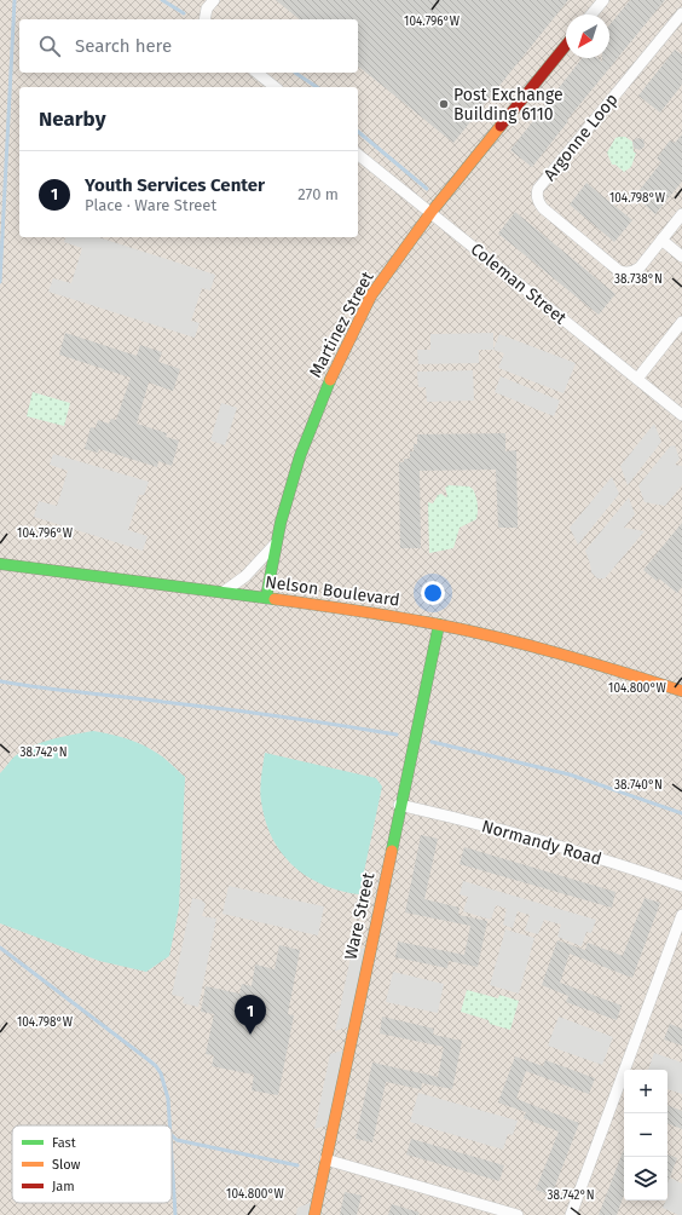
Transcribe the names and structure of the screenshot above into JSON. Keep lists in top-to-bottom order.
{
  "streets": {
    "street": [
      "Argonne Loop",
      "Coleman Street",
      "Martinez Street",
      "Nelson Boulevard",
      "Normandy Road",
      "Ware Street"
    ]
  },
  "crossings": [
    ["Coleman Street", "Martinez Street"],
    ["Martinez Street", "Nelson Boulevard"],
    ["Nelson Boulevard", "Ware Street"],
    ["Normandy Road", "Ware Street"]
  ],
  "places": ["Post Exchange Building 6110"],
  "legend": ["Fast", "Slow", "Jam"],
  "north": "bottom left",
  "page": {
    "search": "Search here",
    "heading": "Nearby",
    "list": [
      {
        "mark": "1",
        "name": "Youth Services Center",
        "note": "Place · Ware Street",
        "value": "270 m"
      }
    ],
    "pins": "1",
    "map_buttons": ["+", "−"]
  },
  "coordinates": [
    "104.796°W",
    "104.798°W",
    "38.738°N",
    "104.800°W",
    "38.742°N",
    "38.740°N"
  ]
}
